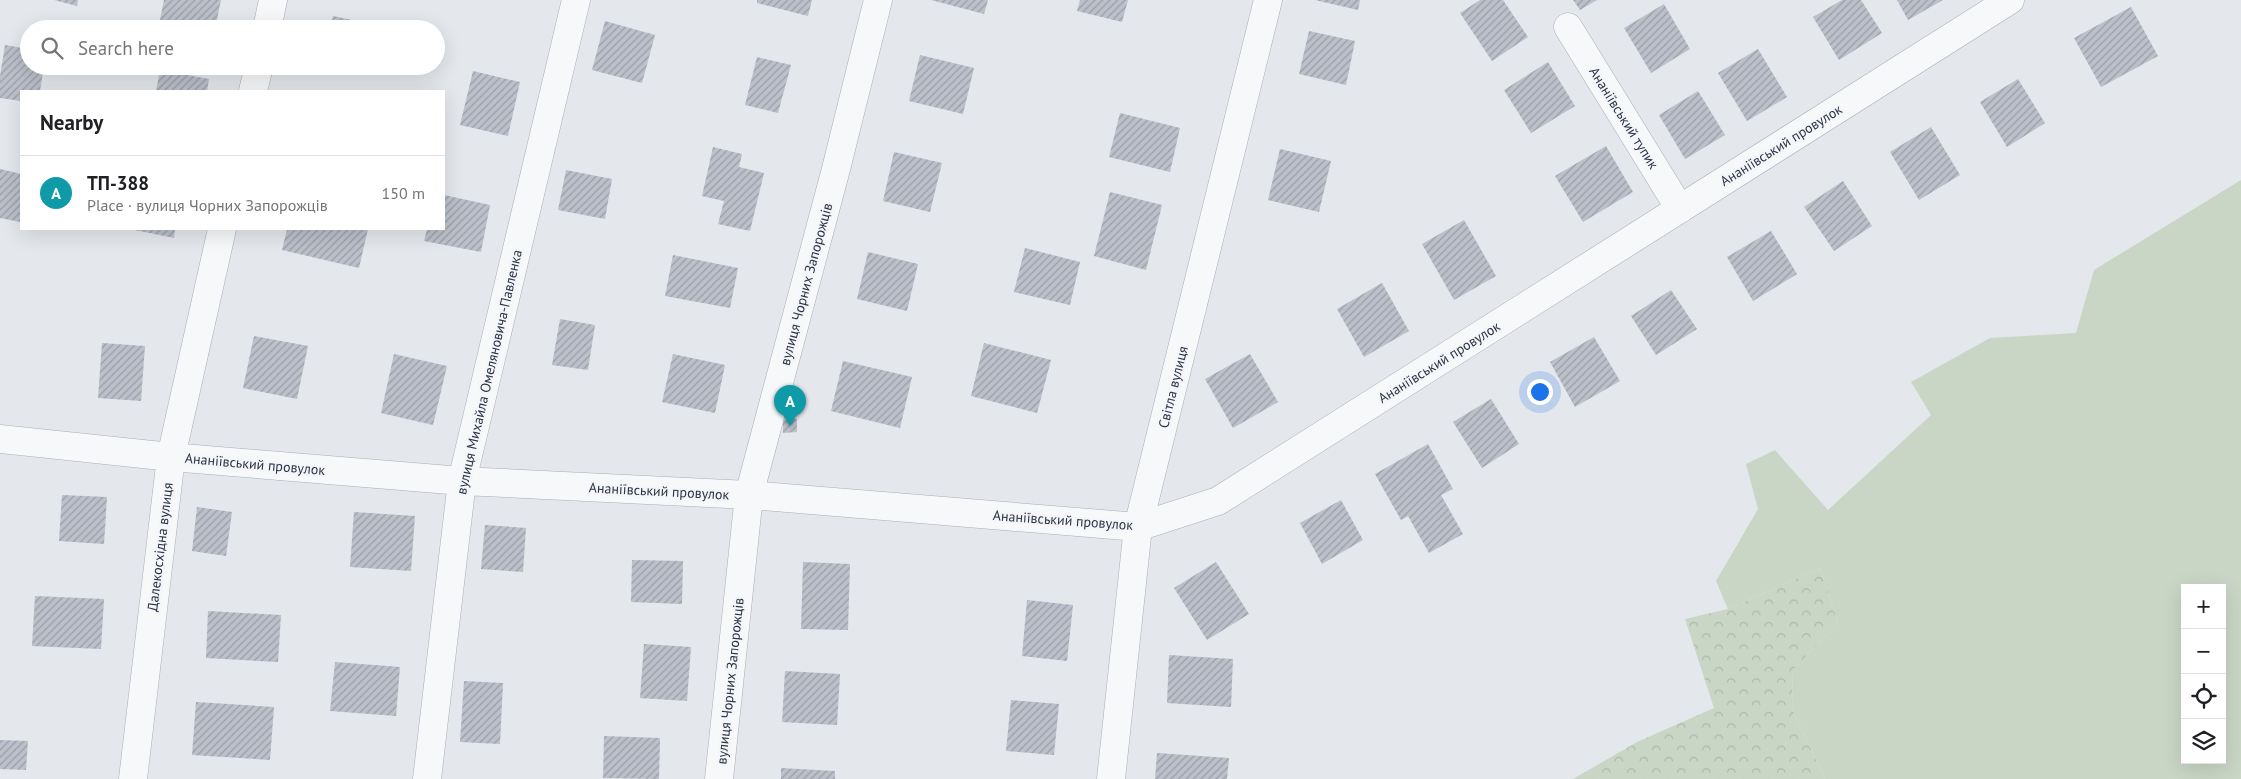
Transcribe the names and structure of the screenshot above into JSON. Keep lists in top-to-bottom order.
{
  "streets": {
    "street": [
      "Ананіївський тупик",
      "Ананіївський провулок",
      "вулиця Чорних Запорожців",
      "вулиця Михайла Омеляновича-Павленка",
      "Світла вулиця",
      "Далекосхідна вулиця"
    ]
  },
  "crossings": [
    ["Ананіївський тупик", "Ананіївський провулок"],
    ["Ананіївський провулок", "вулиця Чорних Запорожців"],
    ["Ананіївський провулок", "вулиця Михайла Омеляновича-Павленка"],
    ["Ананіївський провулок", "Світла вулиця"],
    ["Ананіївський провулок", "Далекосхідна вулиця"]
  ],
  "page": {
    "search": "Search here",
    "heading": "Nearby",
    "list": [
      {
        "mark": "A",
        "name": "ТП-388",
        "note": "Place · вулиця Чорних Запорожців",
        "value": "150 m"
      }
    ],
    "pins": "A",
    "map_buttons": ["+", "−"]
  }
}
